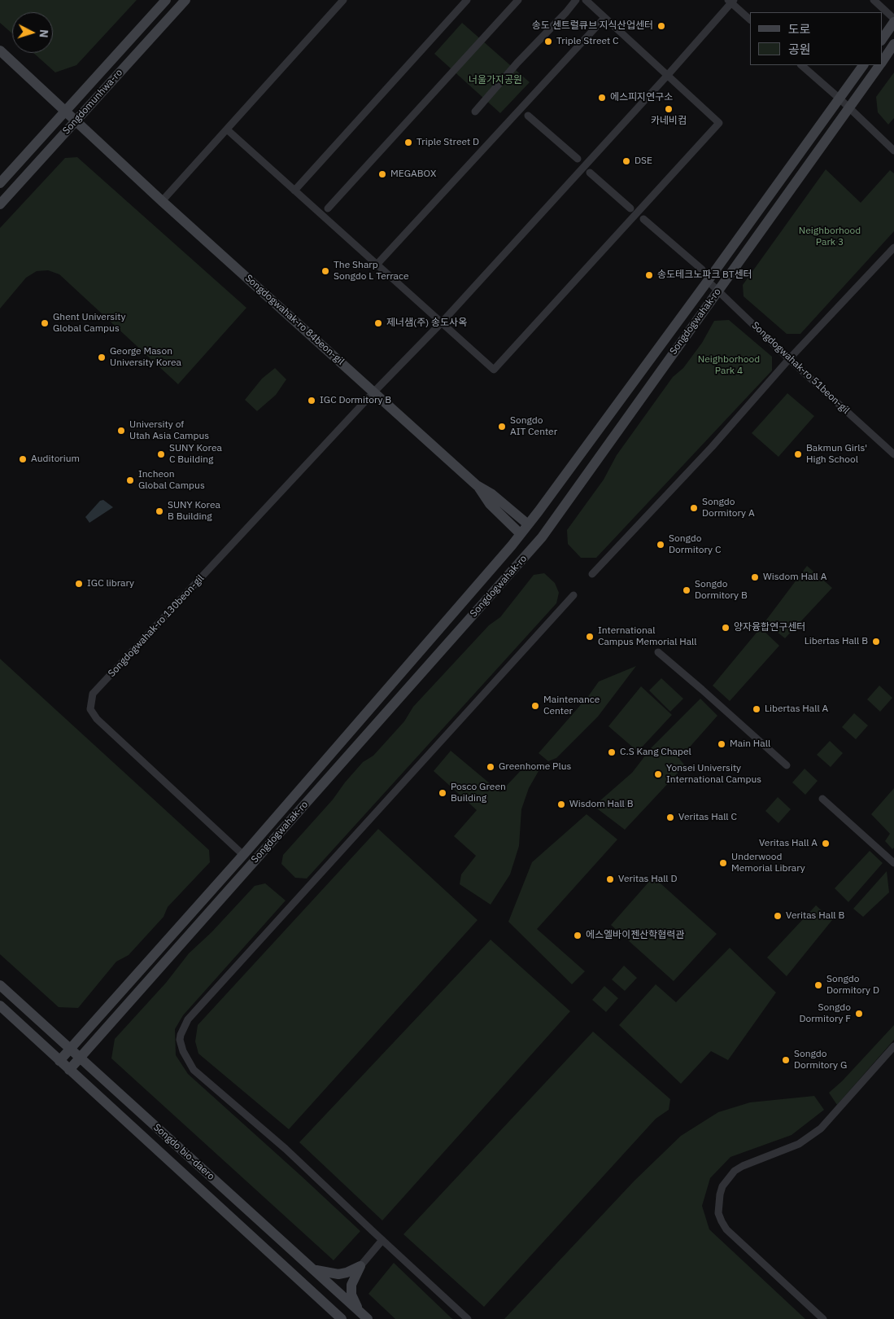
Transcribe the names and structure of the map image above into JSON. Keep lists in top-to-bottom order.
{
  "streets": {
    "main road": [
      "Songdomunhwa-ro",
      "Songdogwahak-ro 84beon-gil",
      "Songdogwahak-ro",
      "Songdo bio-daero"
    ],
    "street": ["Songdogwahak-ro 51beon-gil", "Songdogwahak-ro 130beon-gil"]
  },
  "crossings": [
    ["Songdomunhwa-ro", "Songdogwahak-ro 84beon-gil"],
    ["Songdogwahak-ro 84beon-gil", "Songdogwahak-ro"],
    ["Songdogwahak-ro 84beon-gil", "Songdogwahak-ro 130beon-gil"],
    ["Songdogwahak-ro", "Songdogwahak-ro 51beon-gil"],
    ["Songdogwahak-ro", "Songdogwahak-ro 130beon-gil"],
    ["Songdogwahak-ro", "Songdo bio-daero"]
  ],
  "parks": ["너울가지공원", "Neighborhood Park 3", "Neighborhood Park 4"],
  "places": [
    "송도 센트럴큐브 지식산업센터",
    "Triple Street C",
    "에스피지연구소",
    "카네비컴",
    "Triple Street D",
    "DSE",
    "MEGABOX",
    "The Sharp Songdo L Terrace",
    "송도테크노파크 BT센터",
    "Ghent University Global Campus",
    "제너샘(주) 송도사옥",
    "George Mason University Korea",
    "IGC Dormitory B",
    "Songdo AIT Center",
    "University of Utah Asia Campus",
    "SUNY Korea C Building",
    "Bakmun Girls' High School",
    "Auditorium",
    "Incheon Global Campus",
    "Songdo Dormitory A",
    "SUNY Korea B Building",
    "Songdo Dormitory C",
    "Wisdom Hall A",
    "IGC library",
    "Songdo Dormitory B",
    "양자융합연구센터",
    "International Campus Memorial Hall",
    "Libertas Hall B",
    "Maintenance Center",
    "Libertas Hall A",
    "Main Hall",
    "C.S Kang Chapel",
    "Greenhome Plus",
    "Yonsei University International Campus",
    "Posco Green Building",
    "Wisdom Hall B",
    "Veritas Hall C",
    "Veritas Hall A",
    "Underwood Memorial Library",
    "Veritas Hall D",
    "Veritas Hall B",
    "에스엘바이젠산학협력관",
    "Songdo Dormitory D",
    "Songdo Dormitory F",
    "Songdo Dormitory G"
  ],
  "legend": ["도로", "공원"],
  "north": "right"
}
